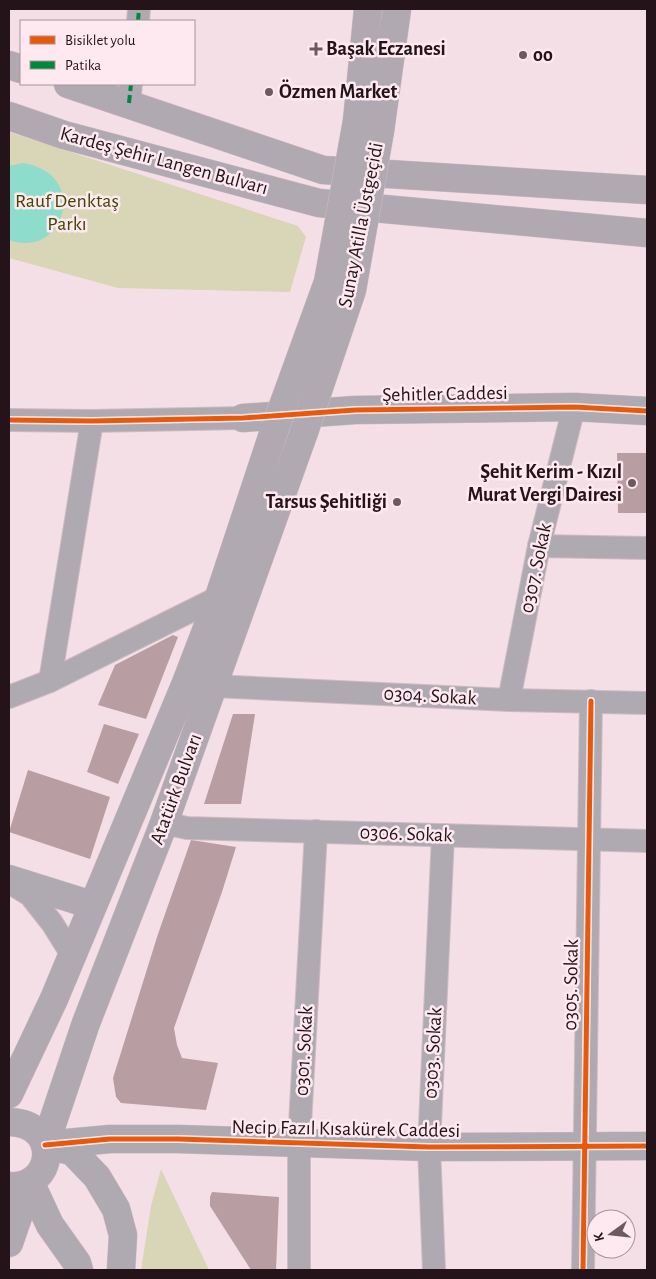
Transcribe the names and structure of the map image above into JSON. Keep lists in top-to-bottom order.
{
  "streets": {
    "main road": ["Kardeş Şehir Langen Bulvarı", "Sunay Atilla Üstgeçidi", "Atatürk Bulvarı"],
    "street": [
      "Şehitler Caddesi",
      "0307. Sokak",
      "0304. Sokak",
      "0306. Sokak",
      "0305. Sokak",
      "0301. Sokak",
      "0303. Sokak",
      "Necip Fazıl Kısakürek Caddesi"
    ]
  },
  "crossings": [
    ["Sunay Atilla Üstgeçidi", "Atatürk Bulvarı"],
    ["Şehitler Caddesi", "0307. Sokak"],
    ["0307. Sokak", "0304. Sokak"],
    ["0304. Sokak", "Atatürk Bulvarı"],
    ["0304. Sokak", "0305. Sokak"],
    ["Atatürk Bulvarı", "0306. Sokak"],
    ["Atatürk Bulvarı", "Necip Fazıl Kısakürek Caddesi"],
    ["0306. Sokak", "0305. Sokak"],
    ["0306. Sokak", "0301. Sokak"],
    ["0306. Sokak", "0303. Sokak"],
    ["0305. Sokak", "Necip Fazıl Kısakürek Caddesi"],
    ["0301. Sokak", "Necip Fazıl Kısakürek Caddesi"],
    ["0303. Sokak", "Necip Fazıl Kısakürek Caddesi"]
  ],
  "parks": ["Rauf Denktaş Parkı"],
  "places": {
    "health": ["Başak Eczanesi"],
    "other": [
      "oo",
      "Özmen Market",
      "Şehit Kerim - Kızıl Murat Vergi Dairesi",
      "Tarsus Şehitliği"
    ]
  },
  "legend": ["Bisiklet yolu", "Patika"],
  "north": "left"
}
